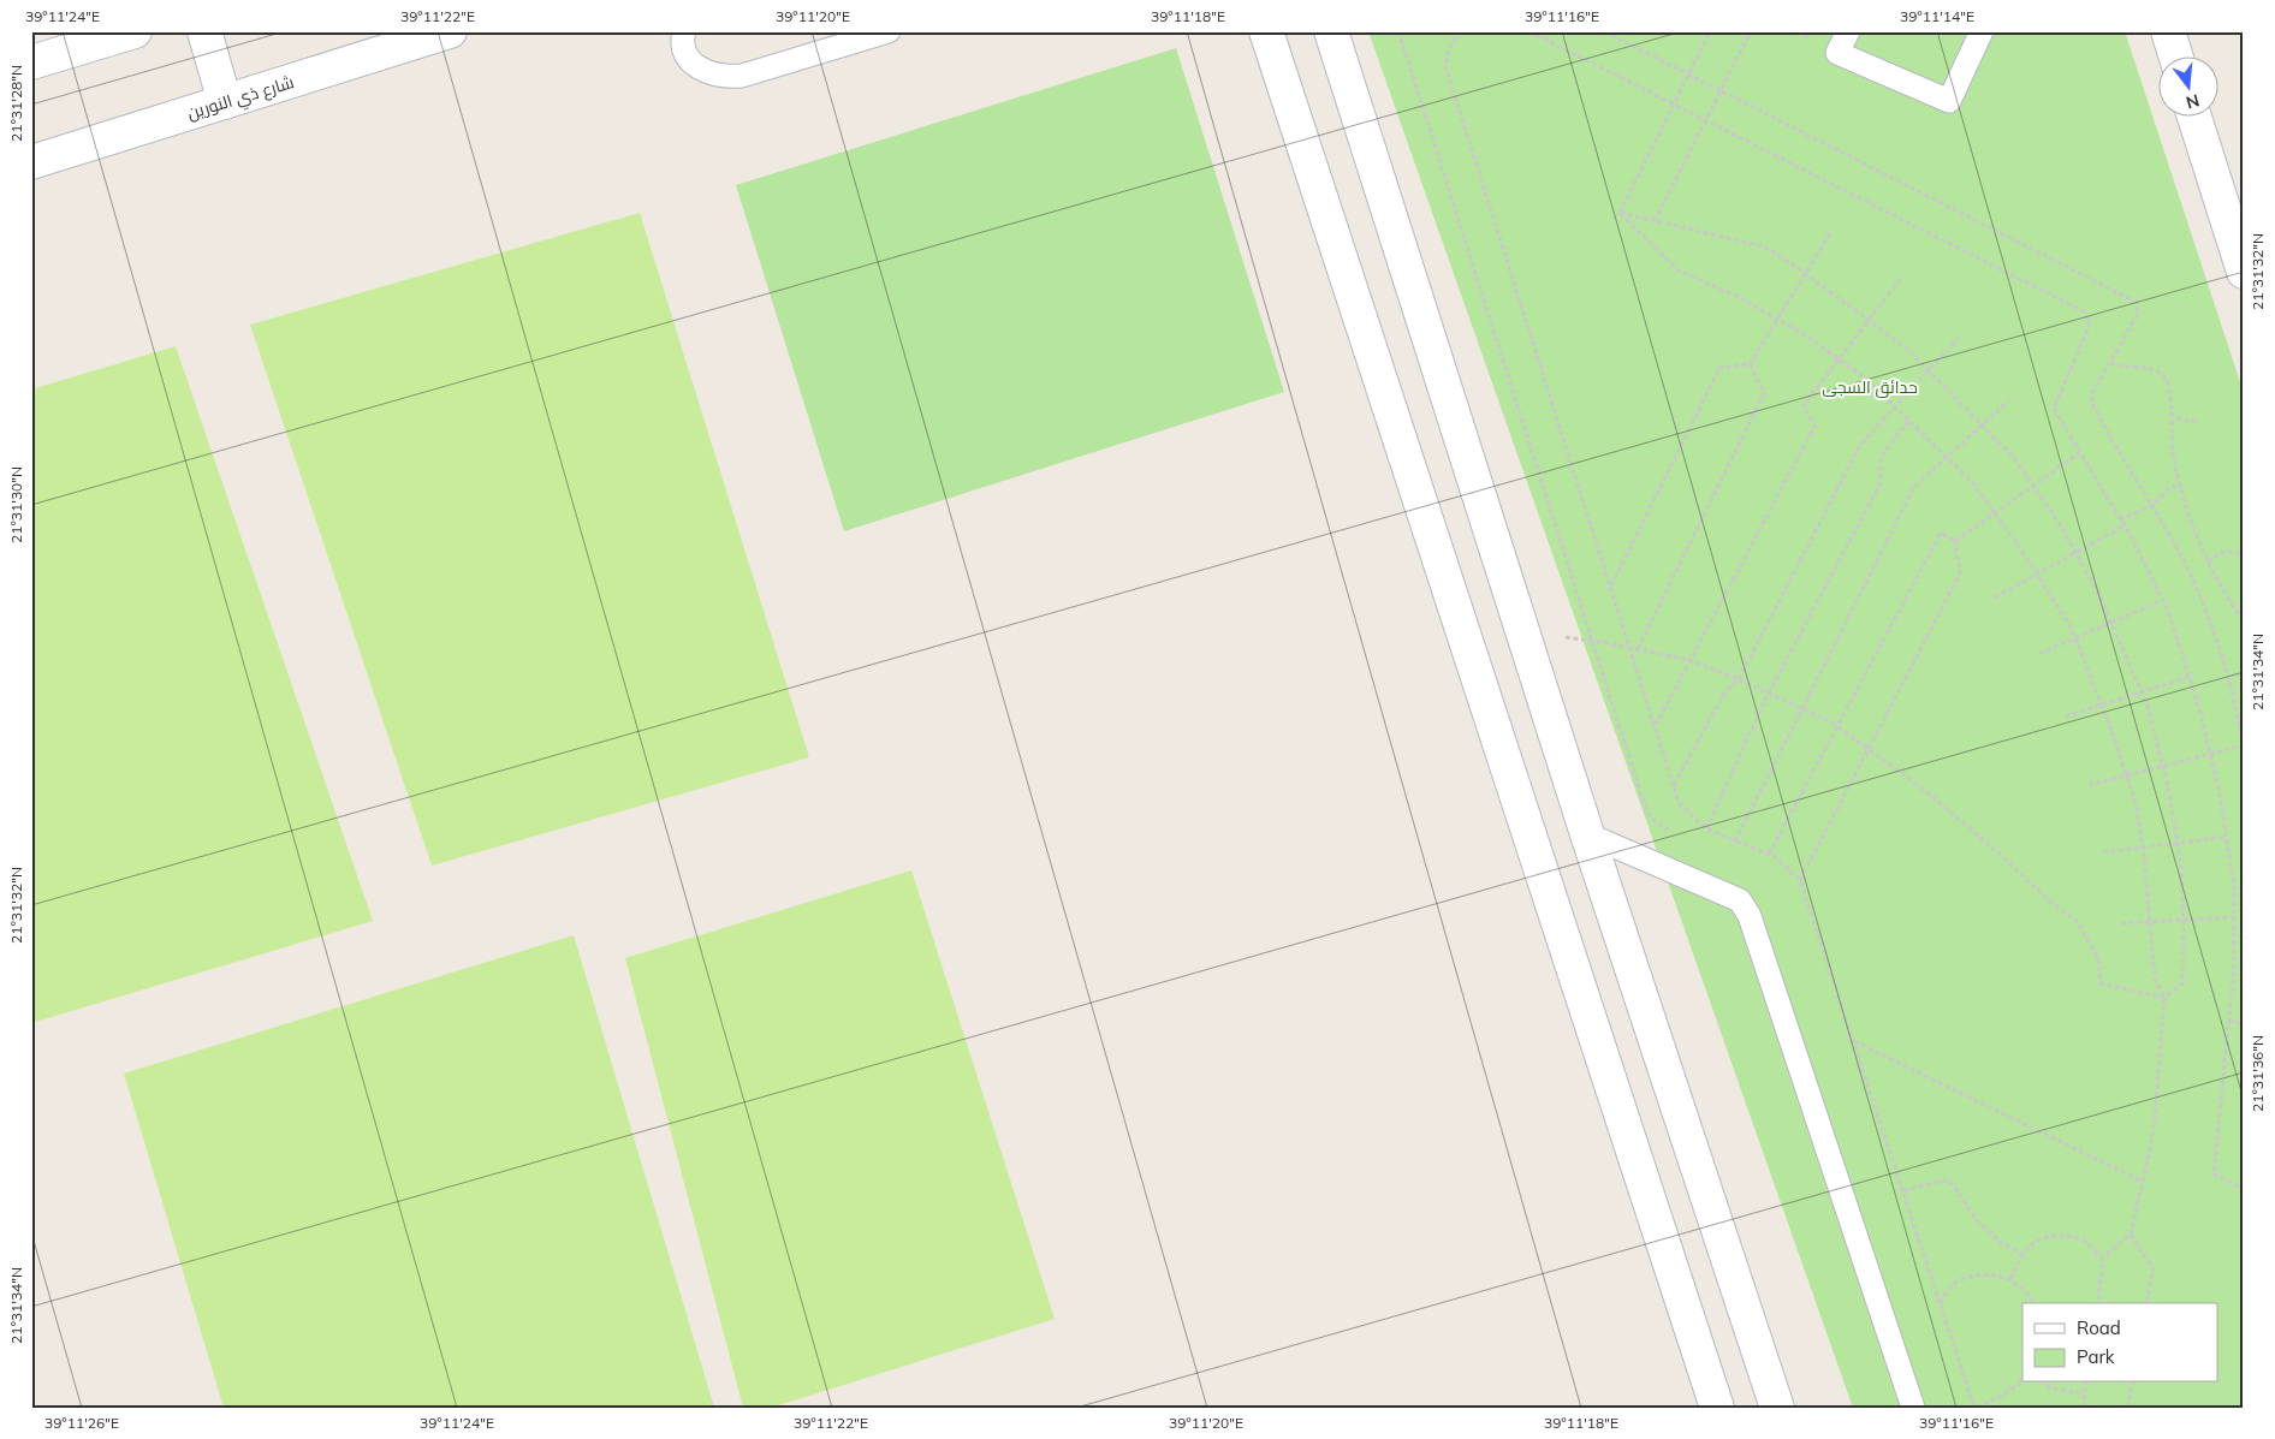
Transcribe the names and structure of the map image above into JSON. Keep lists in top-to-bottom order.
{
  "streets": {
    "street": ["شارع ذي النورين"]
  },
  "parks": ["حدائق السجى"],
  "legend": ["Road", "Park"],
  "north": "bottom",
  "coordinates": [
    "39°11'24\"E",
    "39°11'22\"E",
    "39°11'20\"E",
    "39°11'18\"E",
    "39°11'16\"E",
    "39°11'14\"E",
    "21°31'28\"N",
    "21°31'32\"N",
    "21°31'30\"N",
    "21°31'34\"N",
    "21°31'36\"N",
    "39°11'26\"E"
  ]
}
